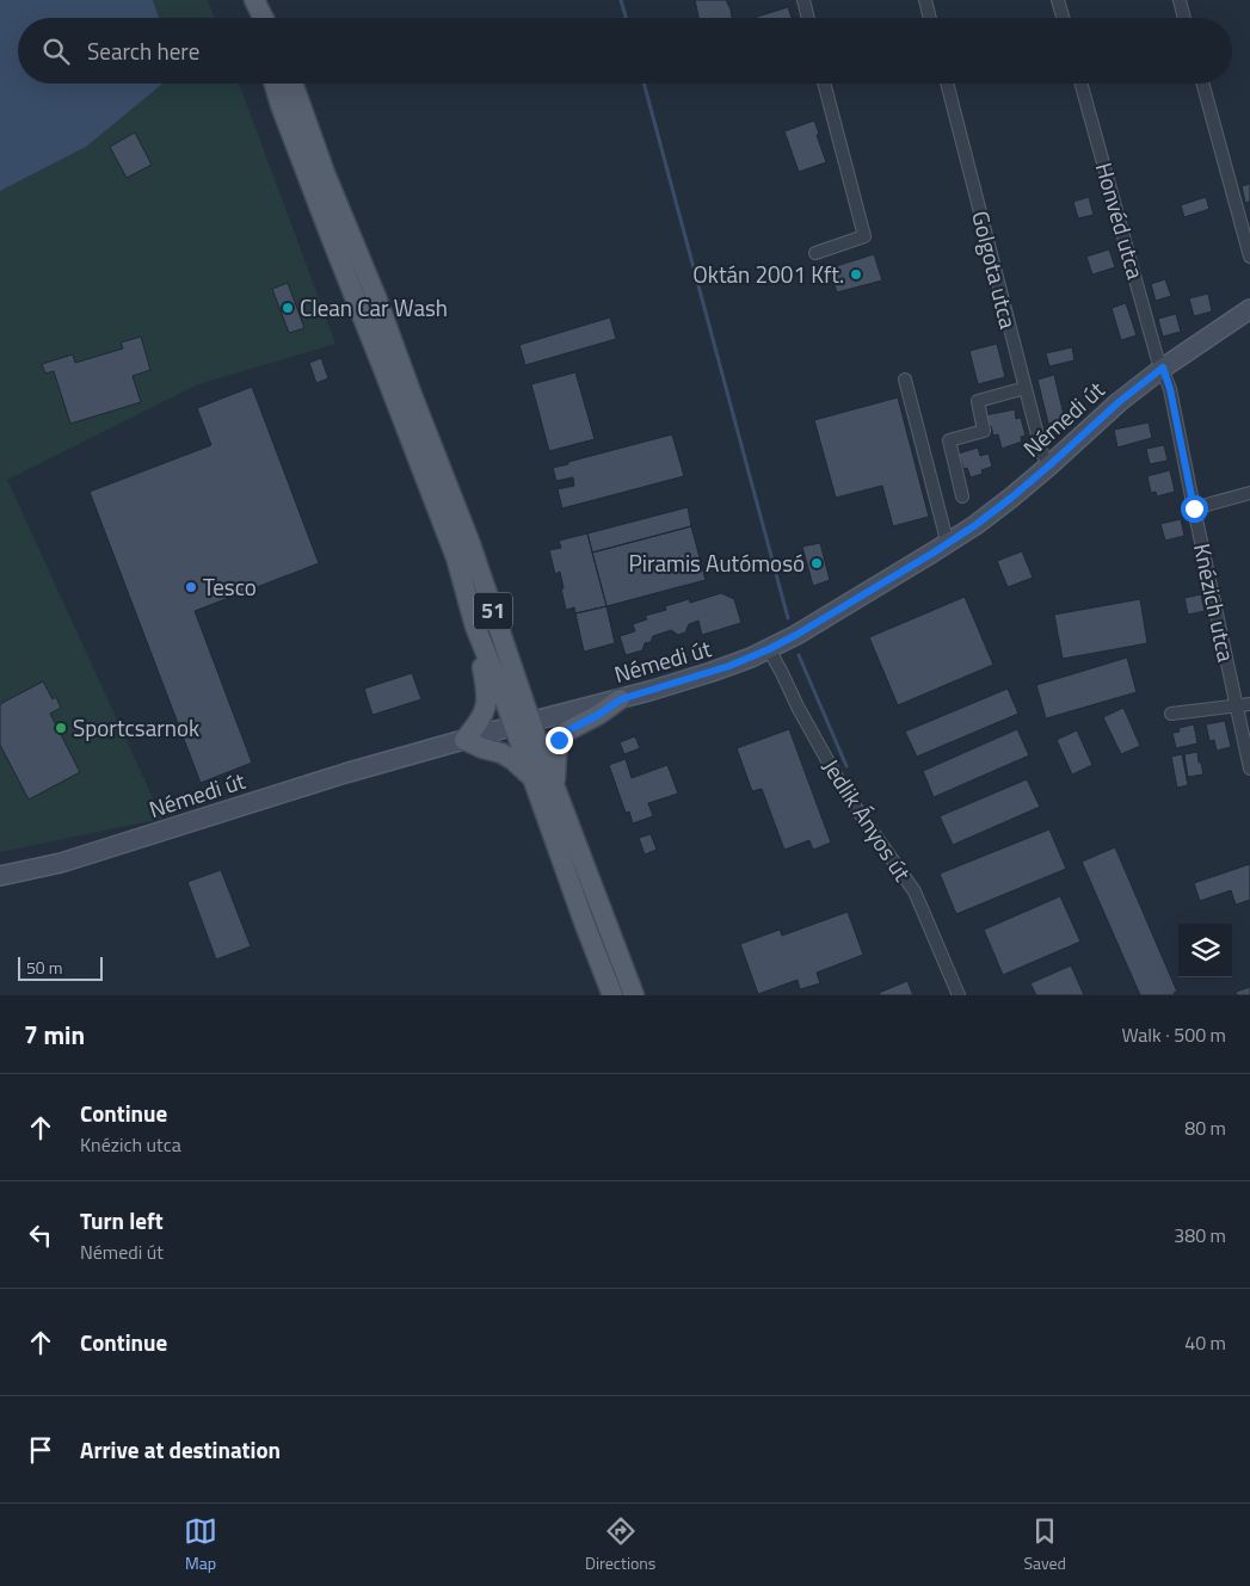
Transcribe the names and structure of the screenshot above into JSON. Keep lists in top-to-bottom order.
{
  "streets": {
    "main road": ["Némedi út", "51"],
    "street": [
      "Honvéd utca",
      "Golgota utca",
      "Knézich utca",
      "Jedlik Ányos út"
    ]
  },
  "crossings": [
    ["Honvéd utca", "Némedi út"],
    ["Honvéd utca", "Knézich utca"],
    ["Golgota utca", "Némedi út"],
    ["Némedi út", "Knézich utca"],
    ["Némedi út", "51"],
    ["Némedi út", "Jedlik Ányos út"]
  ],
  "places": [
    "Oktán 2001 Kft.",
    "Clean Car Wash",
    "Piramis Autómosó",
    "Tesco",
    "Sportcsarnok"
  ],
  "scale_bar": "50 m",
  "page": {
    "search": "Search here",
    "scale": "50 m",
    "heading": ["7 min", "Walk · 500 m"],
    "list": [
      ["Continue", "Knézich utca", "80 m"],
      ["Turn left", "Némedi út", "380 m"],
      ["Continue", "40 m"],
      "Arrive at destination"
    ],
    "nav": ["Map", "Directions", "Saved"]
  }
}
